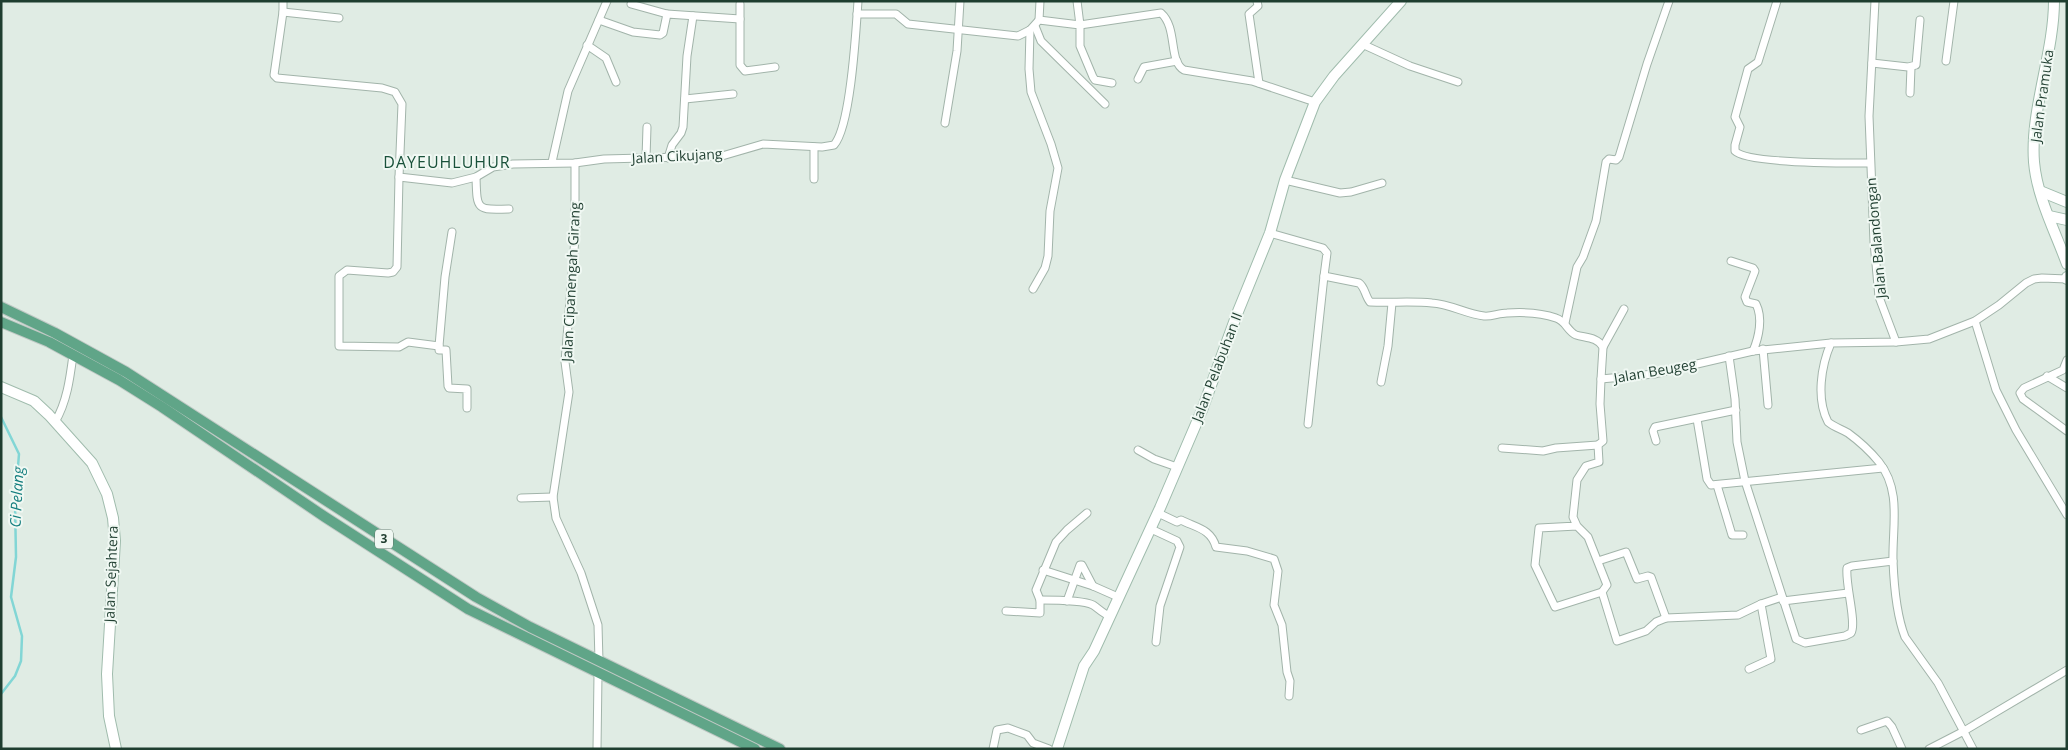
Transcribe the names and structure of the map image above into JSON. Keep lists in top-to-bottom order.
{
  "streets": {
    "main road": [
      "Jalan Pramuka",
      "Jalan Pelabuhan II",
      "3",
      "Jalan Sejahtera"
    ],
    "street": [
      "Jalan Cikujang",
      "Jalan Balandongan",
      "Jalan Cipanengah Girang",
      "Jalan Beugeg"
    ]
  },
  "crossings": [
    ["Jalan Cikujang", "Jalan Cipanengah Girang"],
    ["Jalan Cipanengah Girang", "3"]
  ],
  "districts": ["DAYEUHLUHUR"],
  "water": ["Ci Pelang"]
}
